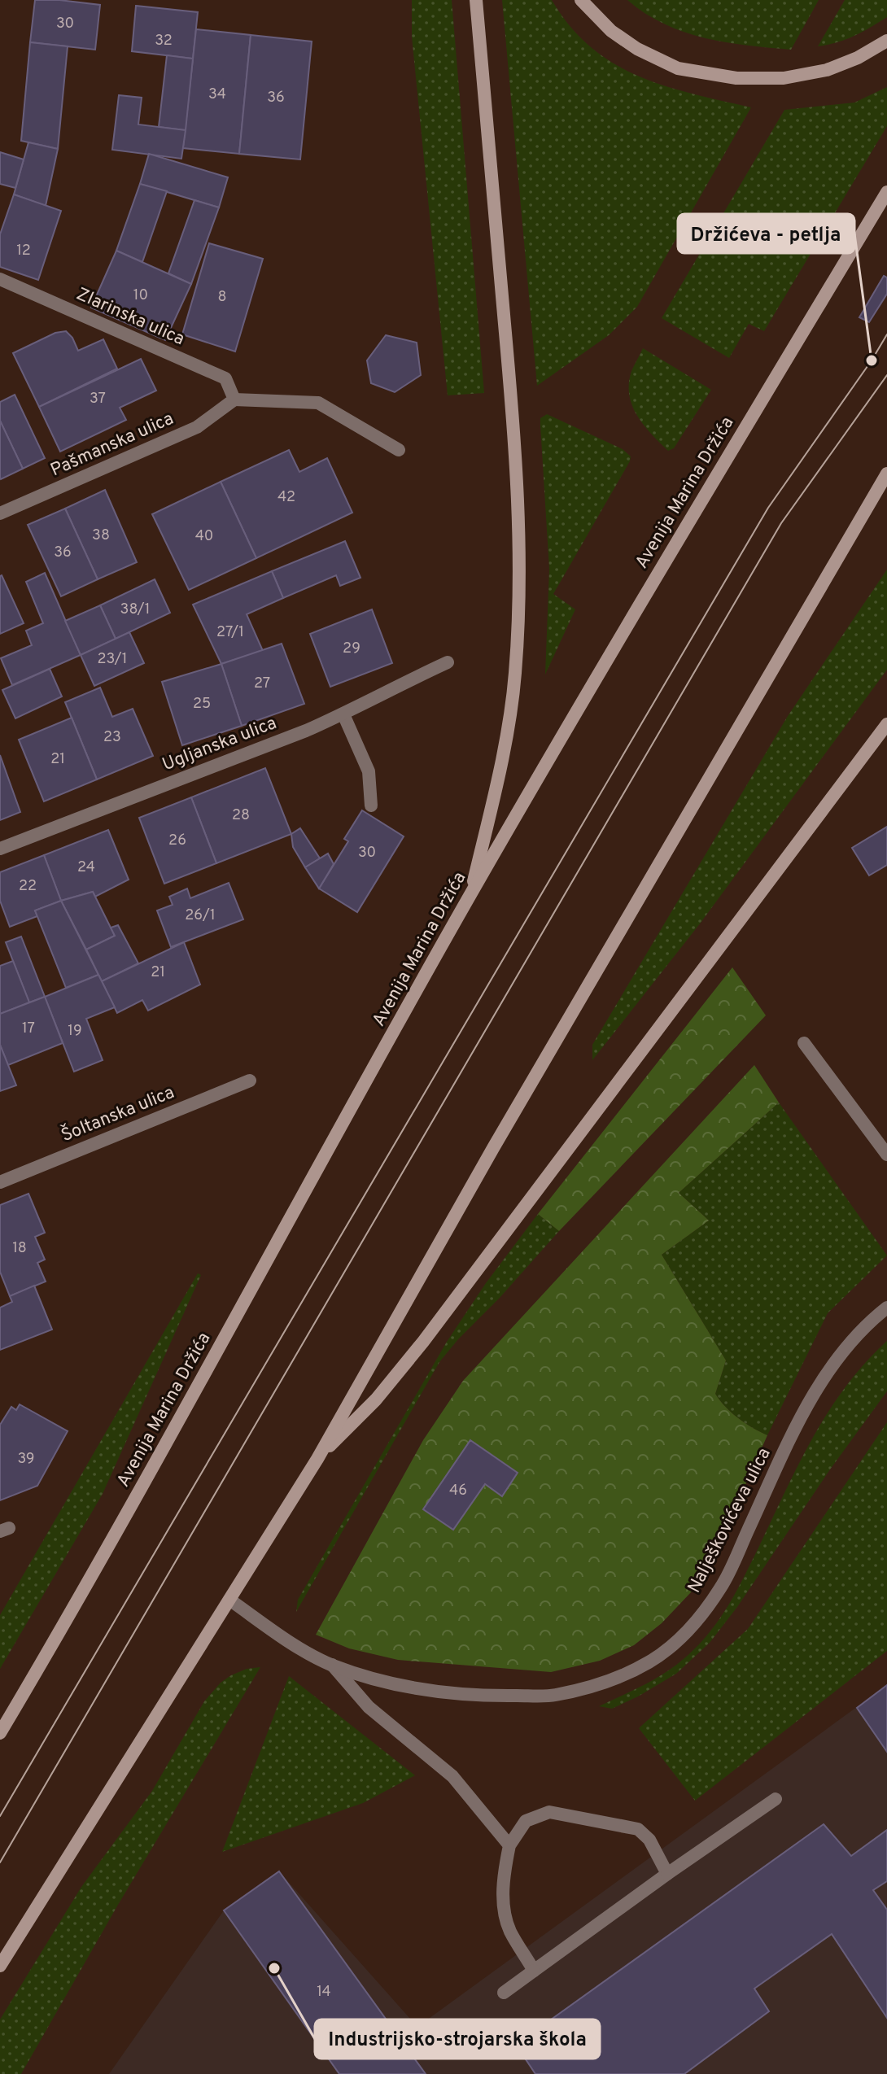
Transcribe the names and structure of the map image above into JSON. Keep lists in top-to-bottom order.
{
  "streets": {
    "main road": ["Avenija Marina Držića"],
    "street": [
      "Zlarinska ulica",
      "Pašmanska ulica",
      "Ugljanska ulica",
      "Šoltanska ulica",
      "Nalješkovićeva ulica"
    ]
  },
  "crossings": [
    ["Zlarinska ulica", "Pašmanska ulica"]
  ],
  "places": ["Držićeva - petlja", "Industrijsko-strojarska škola"],
  "house_numbers": [
    "30",
    "32",
    "34",
    "36",
    "12",
    "10",
    "8",
    "37",
    "42",
    "38",
    "40",
    "36",
    "38/1",
    "27/1",
    "29",
    "23/1",
    "27",
    "25",
    "23",
    "21",
    "28",
    "26",
    "30",
    "24",
    "22",
    "26/1",
    "21",
    "17",
    "19",
    "18",
    "39",
    "46",
    "14"
  ]
}
